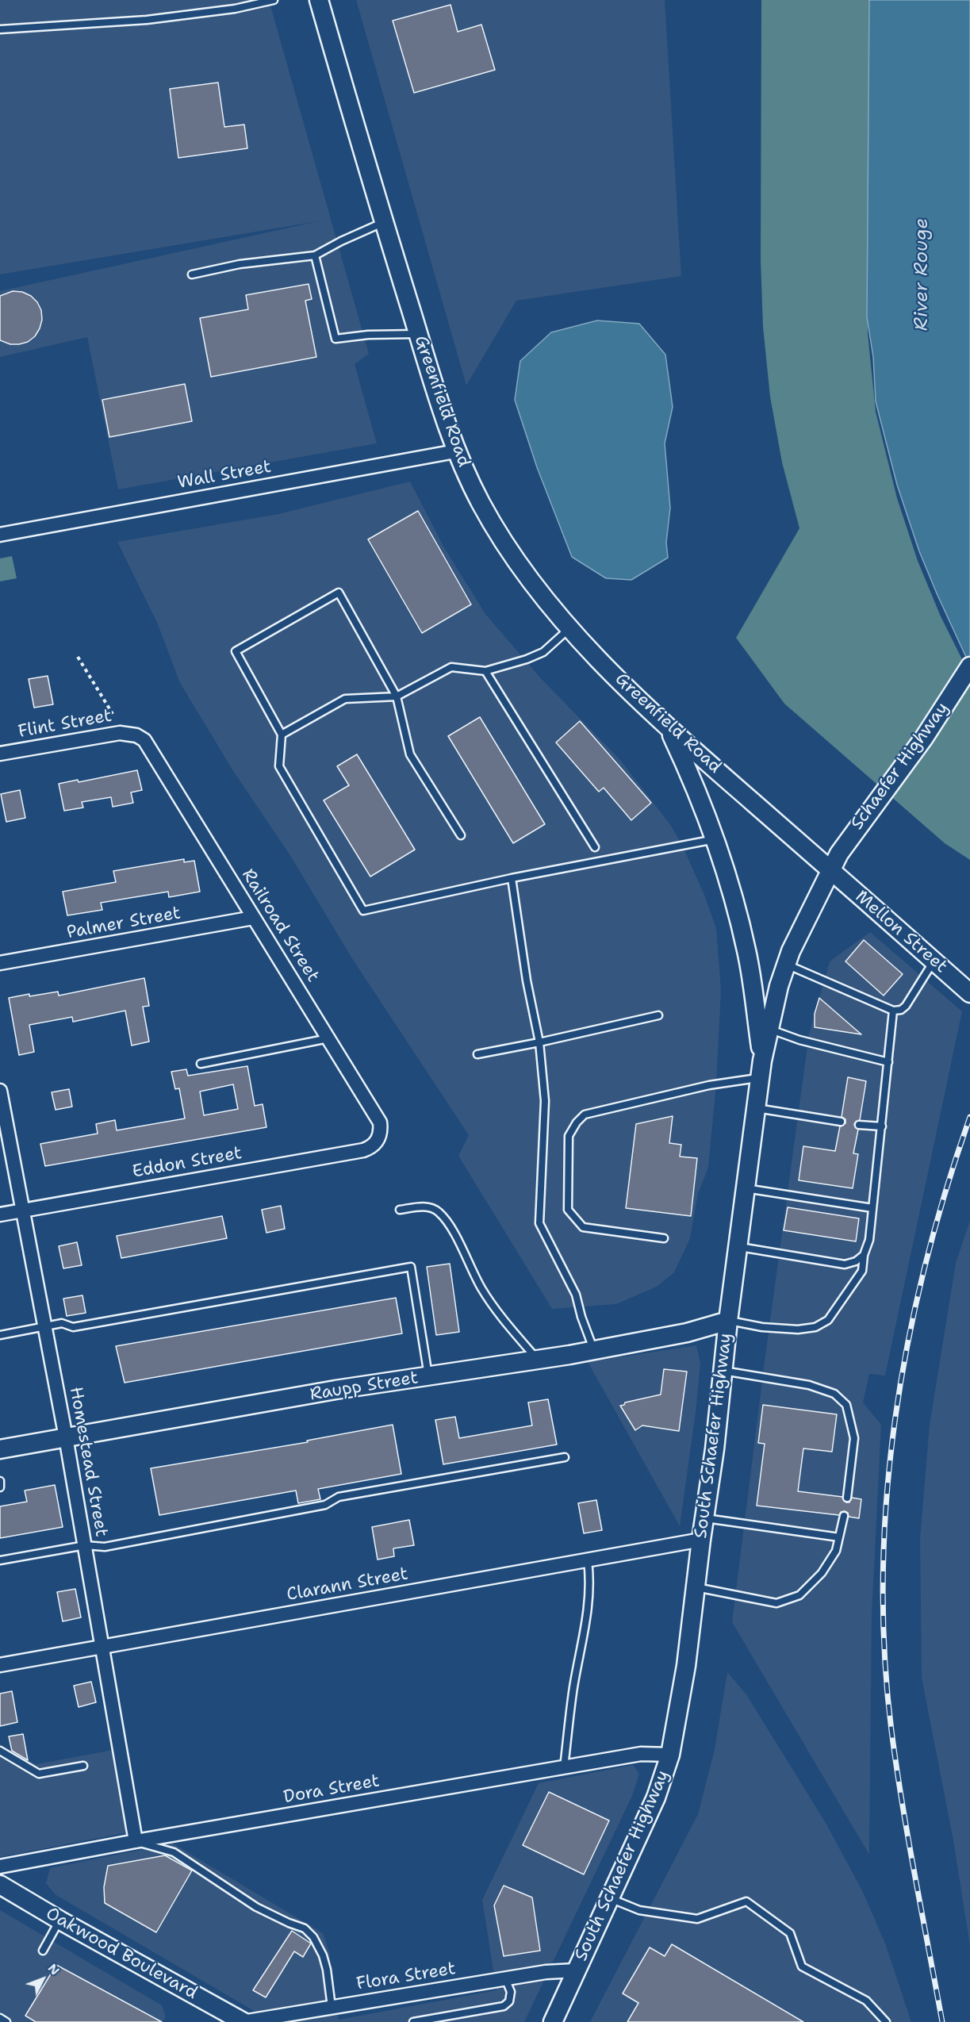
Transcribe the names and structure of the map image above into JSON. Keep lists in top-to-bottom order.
{
  "streets": {
    "main road": [
      "Greenfield Road",
      "Schaefer Highway",
      "Mellon Street",
      "Raupp Street",
      "South Schaefer Highway",
      "Oakwood Boulevard"
    ],
    "street": [
      "Wall Street",
      "Flint Street",
      "Palmer Street",
      "Railroad Street",
      "Eddon Street",
      "Homestead Street",
      "Clarann Street",
      "Dora Street",
      "Flora Street"
    ]
  },
  "crossings": [
    ["Greenfield Road", "Wall Street"],
    ["Greenfield Road", "Mellon Street"],
    ["Greenfield Road", "South Schaefer Highway"],
    ["Flint Street", "Railroad Street"],
    ["Schaefer Highway", "South Schaefer Highway"],
    ["Palmer Street", "Railroad Street"],
    ["Railroad Street", "Eddon Street"],
    ["Mellon Street", "South Schaefer Highway"],
    ["Eddon Street", "Homestead Street"],
    ["Raupp Street", "South Schaefer Highway"],
    ["Raupp Street", "Homestead Street"],
    ["South Schaefer Highway", "Clarann Street"],
    ["South Schaefer Highway", "Dora Street"],
    ["South Schaefer Highway", "Flora Street"],
    ["Homestead Street", "Clarann Street"],
    ["Homestead Street", "Dora Street"],
    ["Oakwood Boulevard", "Flora Street"]
  ],
  "water": ["River Rouge"],
  "north": "top right"
}
